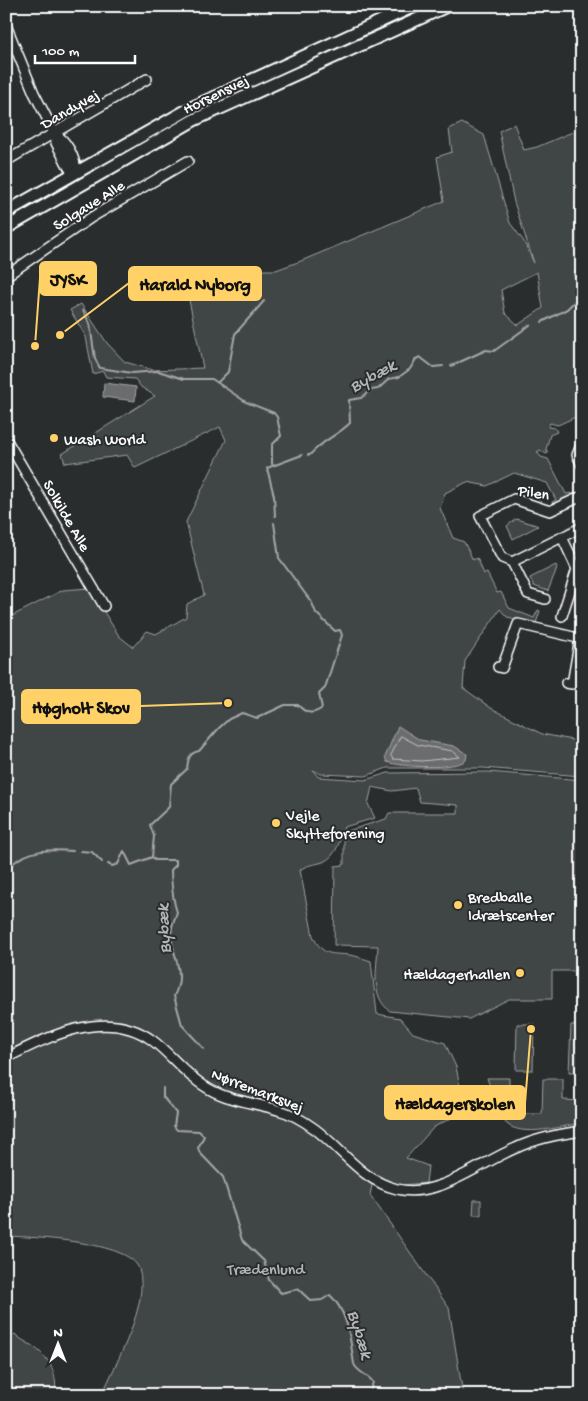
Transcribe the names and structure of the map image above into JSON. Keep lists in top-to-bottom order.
{
  "streets": {
    "main road": ["Horsensvej"],
    "street": [
      "Dandyvej",
      "Solgave Alle",
      "Pilen",
      "Solkilde Alle",
      "Nørremarksvej"
    ]
  },
  "water": ["Bybæk"],
  "parks": ["Trædenlund"],
  "places": [
    "Harald Nyborg",
    "JYSK",
    "Wash World",
    "Høgholt Skov",
    "Vejle Skytteforening",
    "Bredballe Idrætscenter",
    "Hældagerhallen",
    "Hældagerskolen"
  ],
  "scale_bar": "100 m",
  "north": "top"
}
